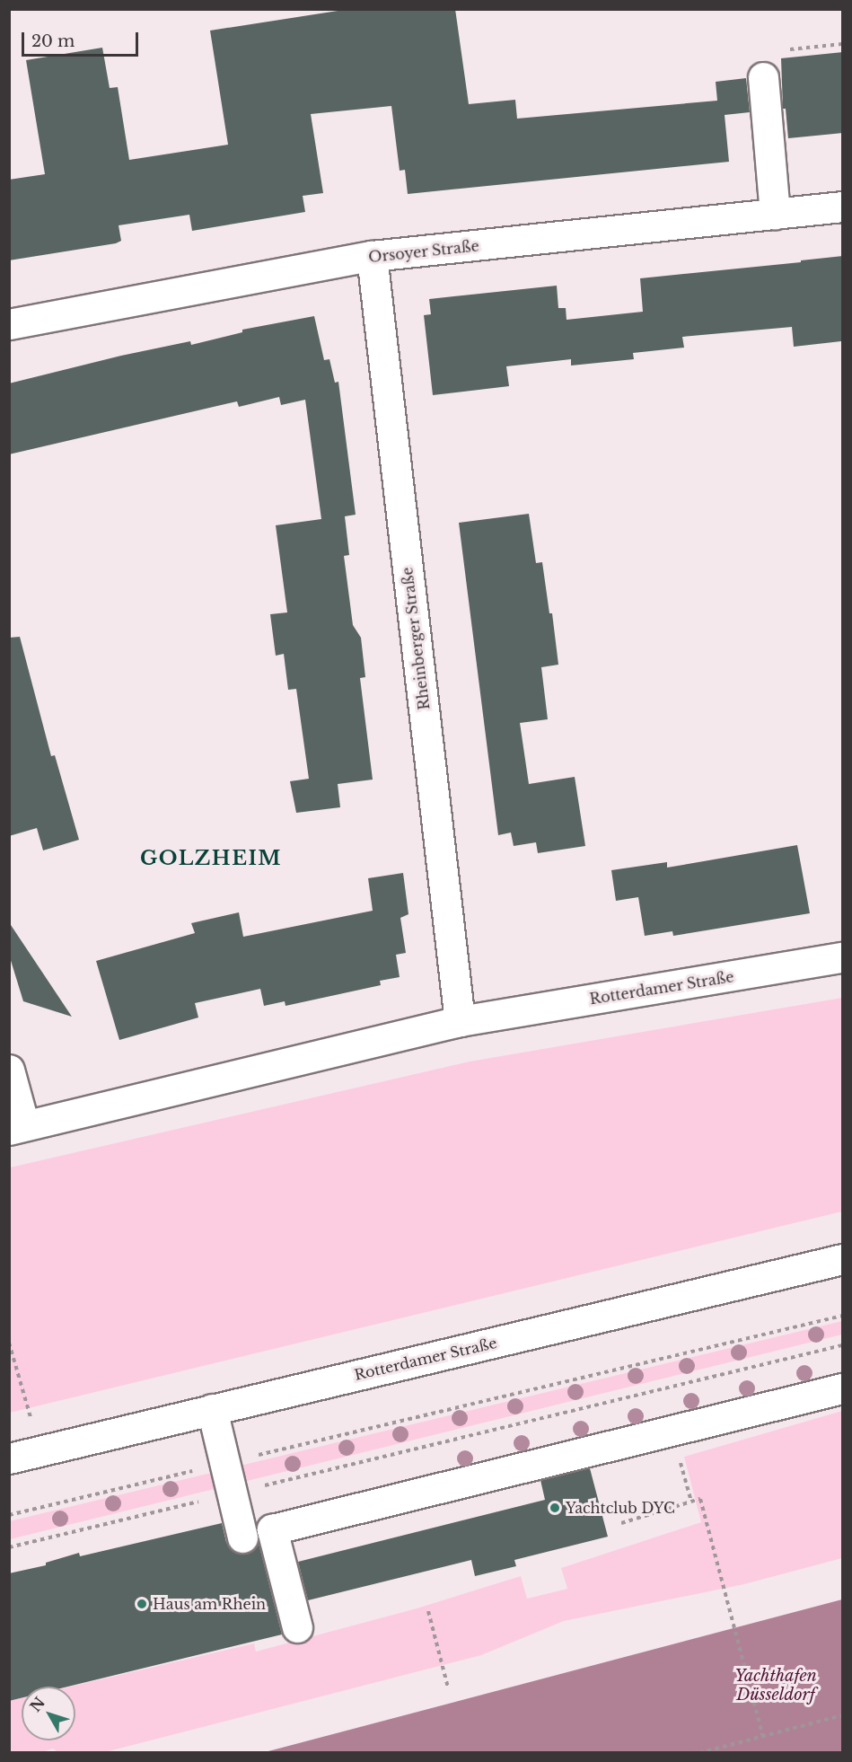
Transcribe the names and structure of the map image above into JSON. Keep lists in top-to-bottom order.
{
  "streets": {
    "street": ["Orsoyer Straße", "Rheinberger Straße", "Rotterdamer Straße"]
  },
  "crossings": [
    ["Orsoyer Straße", "Rheinberger Straße"],
    ["Rheinberger Straße", "Rotterdamer Straße"]
  ],
  "districts": ["GOLZHEIM"],
  "water": ["Yachthafen Düsseldorf"],
  "places": ["Yachtclub DYC", "Haus am Rhein"],
  "scale_bar": "20 m",
  "north": "top left"
}
